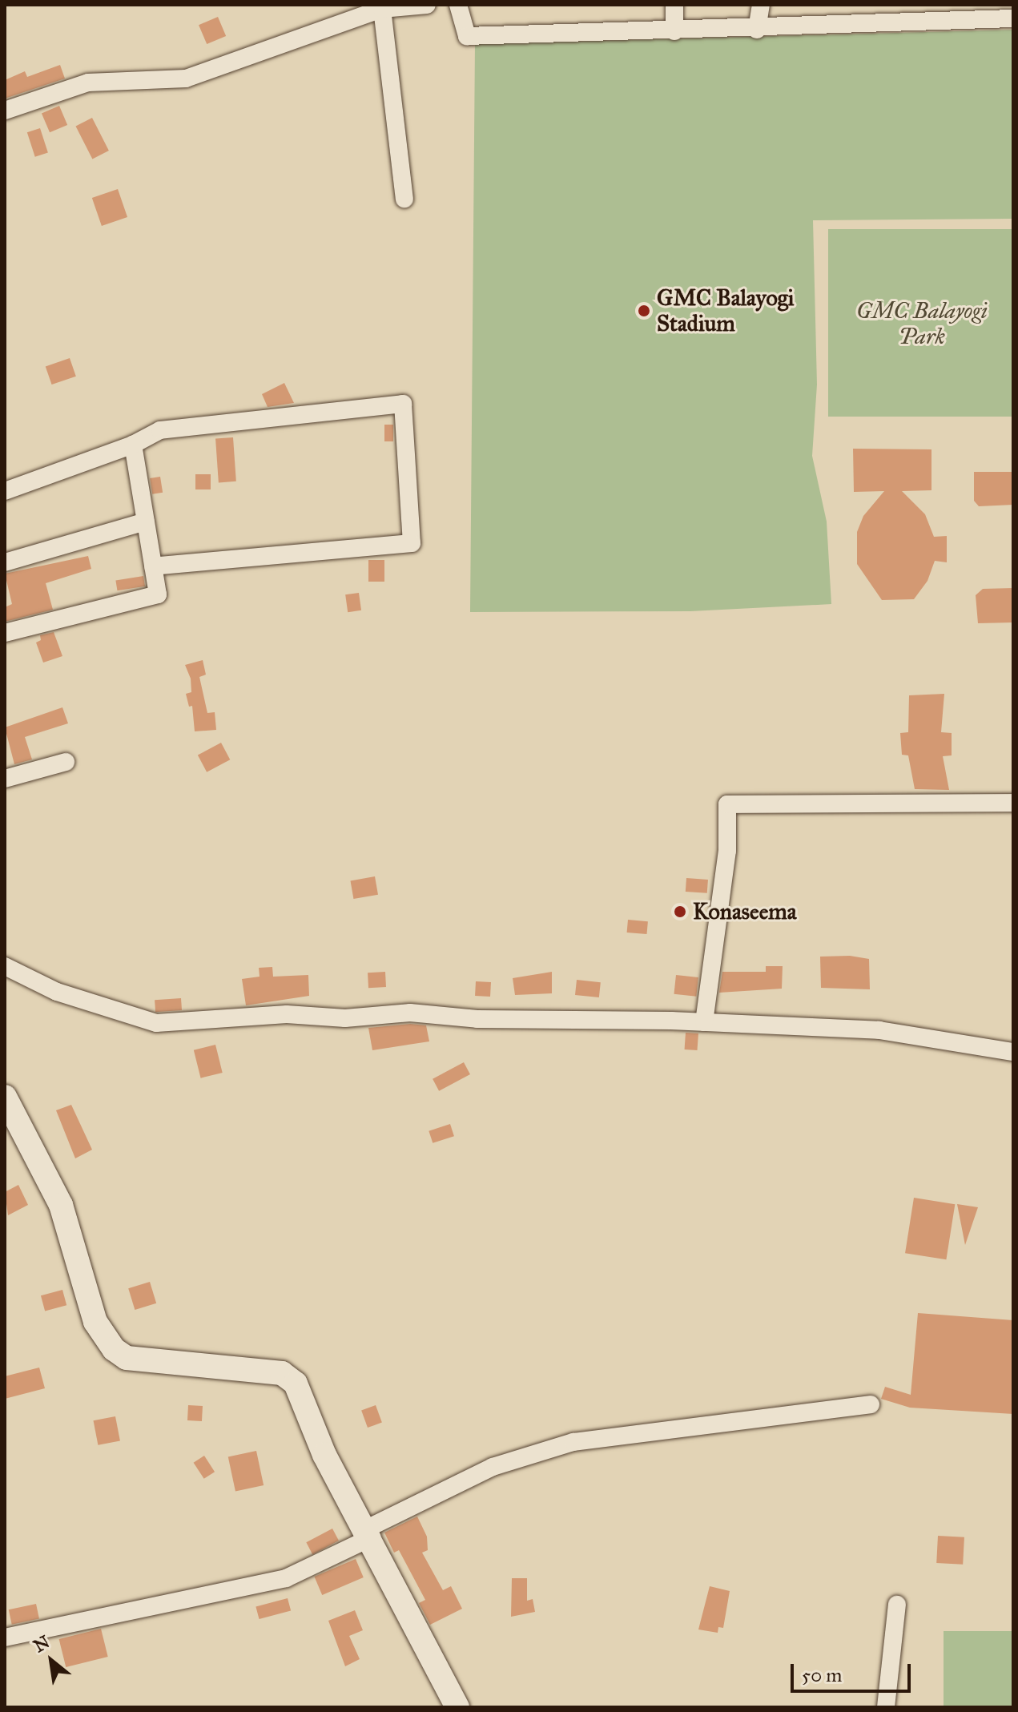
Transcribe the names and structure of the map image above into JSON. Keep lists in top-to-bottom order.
{
  "parks": ["GMC Balayogi Park"],
  "places": ["GMC Balayogi Stadium", "Konaseema"],
  "scale_bar": "50 m",
  "north": "top left"
}
